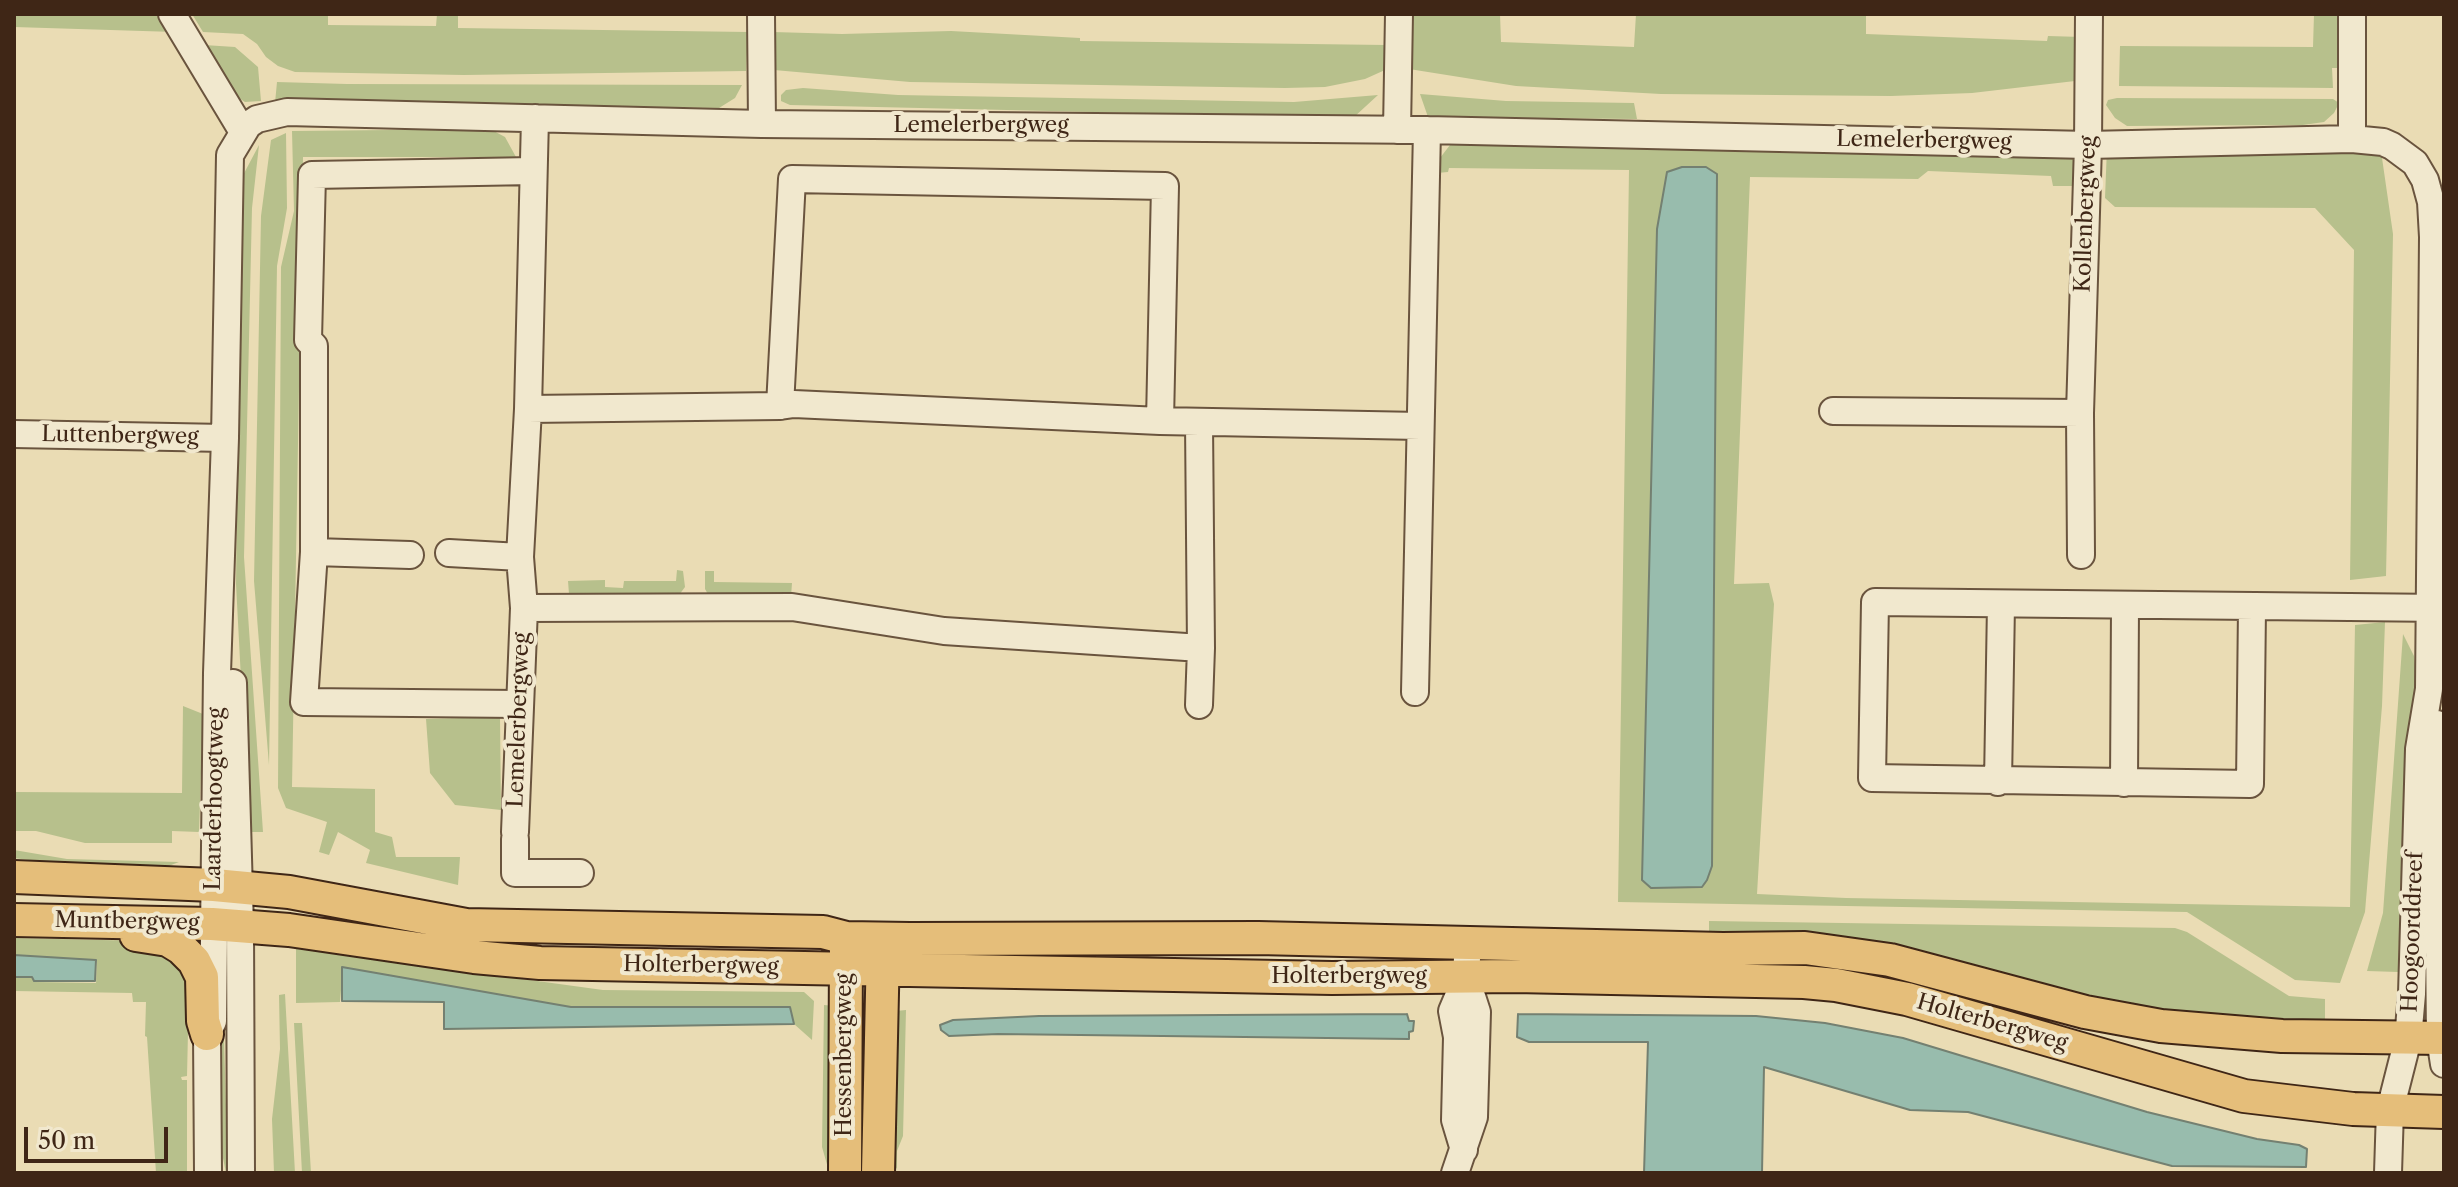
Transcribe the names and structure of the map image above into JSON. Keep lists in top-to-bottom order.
{
  "streets": {
    "main road": ["Muntbergweg", "Holterbergweg", "Hessenbergweg"],
    "street": [
      "Lemelerbergweg",
      "Kollenbergweg",
      "Luttenbergweg",
      "Laarderhoogtweg",
      "Hoogoorddreef"
    ]
  },
  "crossings": [
    ["Lemelerbergweg", "Kollenbergweg"],
    ["Lemelerbergweg", "Laarderhoogtweg"],
    ["Lemelerbergweg", "Hoogoorddreef"],
    ["Luttenbergweg", "Laarderhoogtweg"],
    ["Laarderhoogtweg", "Muntbergweg"],
    ["Laarderhoogtweg", "Holterbergweg"],
    ["Muntbergweg", "Holterbergweg"],
    ["Hoogoorddreef", "Holterbergweg"],
    ["Holterbergweg", "Hessenbergweg"]
  ],
  "scale_bar": "50 m"
}
